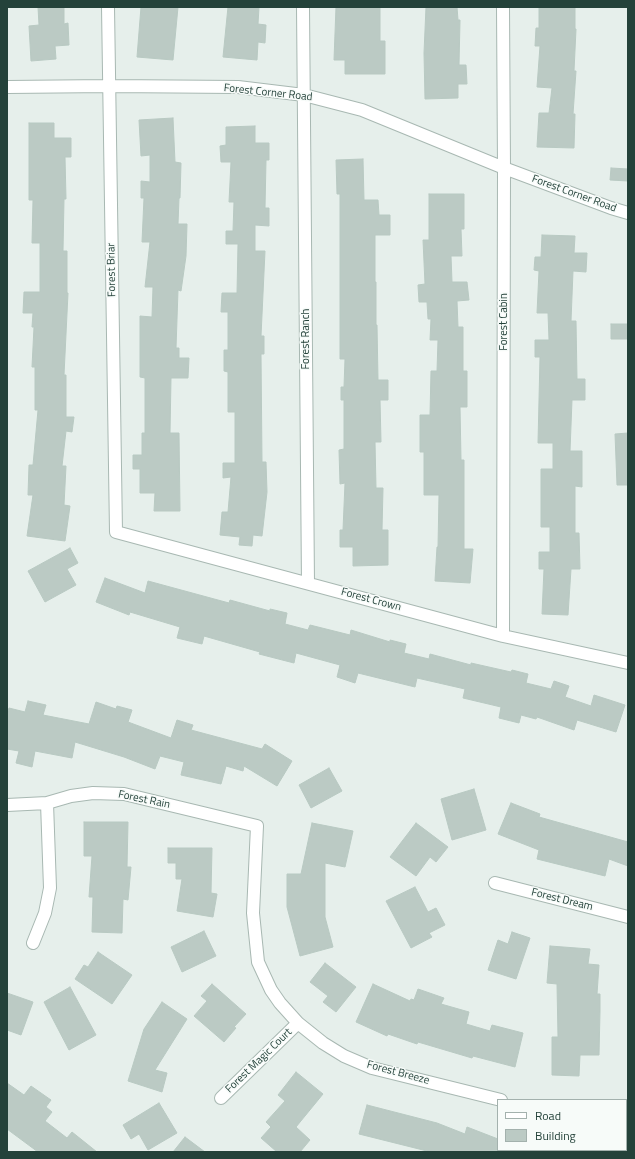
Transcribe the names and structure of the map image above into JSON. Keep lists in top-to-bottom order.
{
  "streets": {
    "street": [
      "Forest Corner Road",
      "Forest Briar",
      "Forest Cabin",
      "Forest Ranch",
      "Forest Crown",
      "Forest Rain",
      "Forest Dream",
      "Forest Magic Court",
      "Forest Breeze"
    ]
  },
  "crossings": [
    ["Forest Corner Road", "Forest Briar"],
    ["Forest Corner Road", "Forest Cabin"],
    ["Forest Corner Road", "Forest Ranch"],
    ["Forest Briar", "Forest Crown"],
    ["Forest Cabin", "Forest Crown"],
    ["Forest Ranch", "Forest Crown"],
    ["Forest Rain", "Forest Breeze"],
    ["Forest Magic Court", "Forest Breeze"]
  ],
  "legend": ["Road", "Building"]
}
